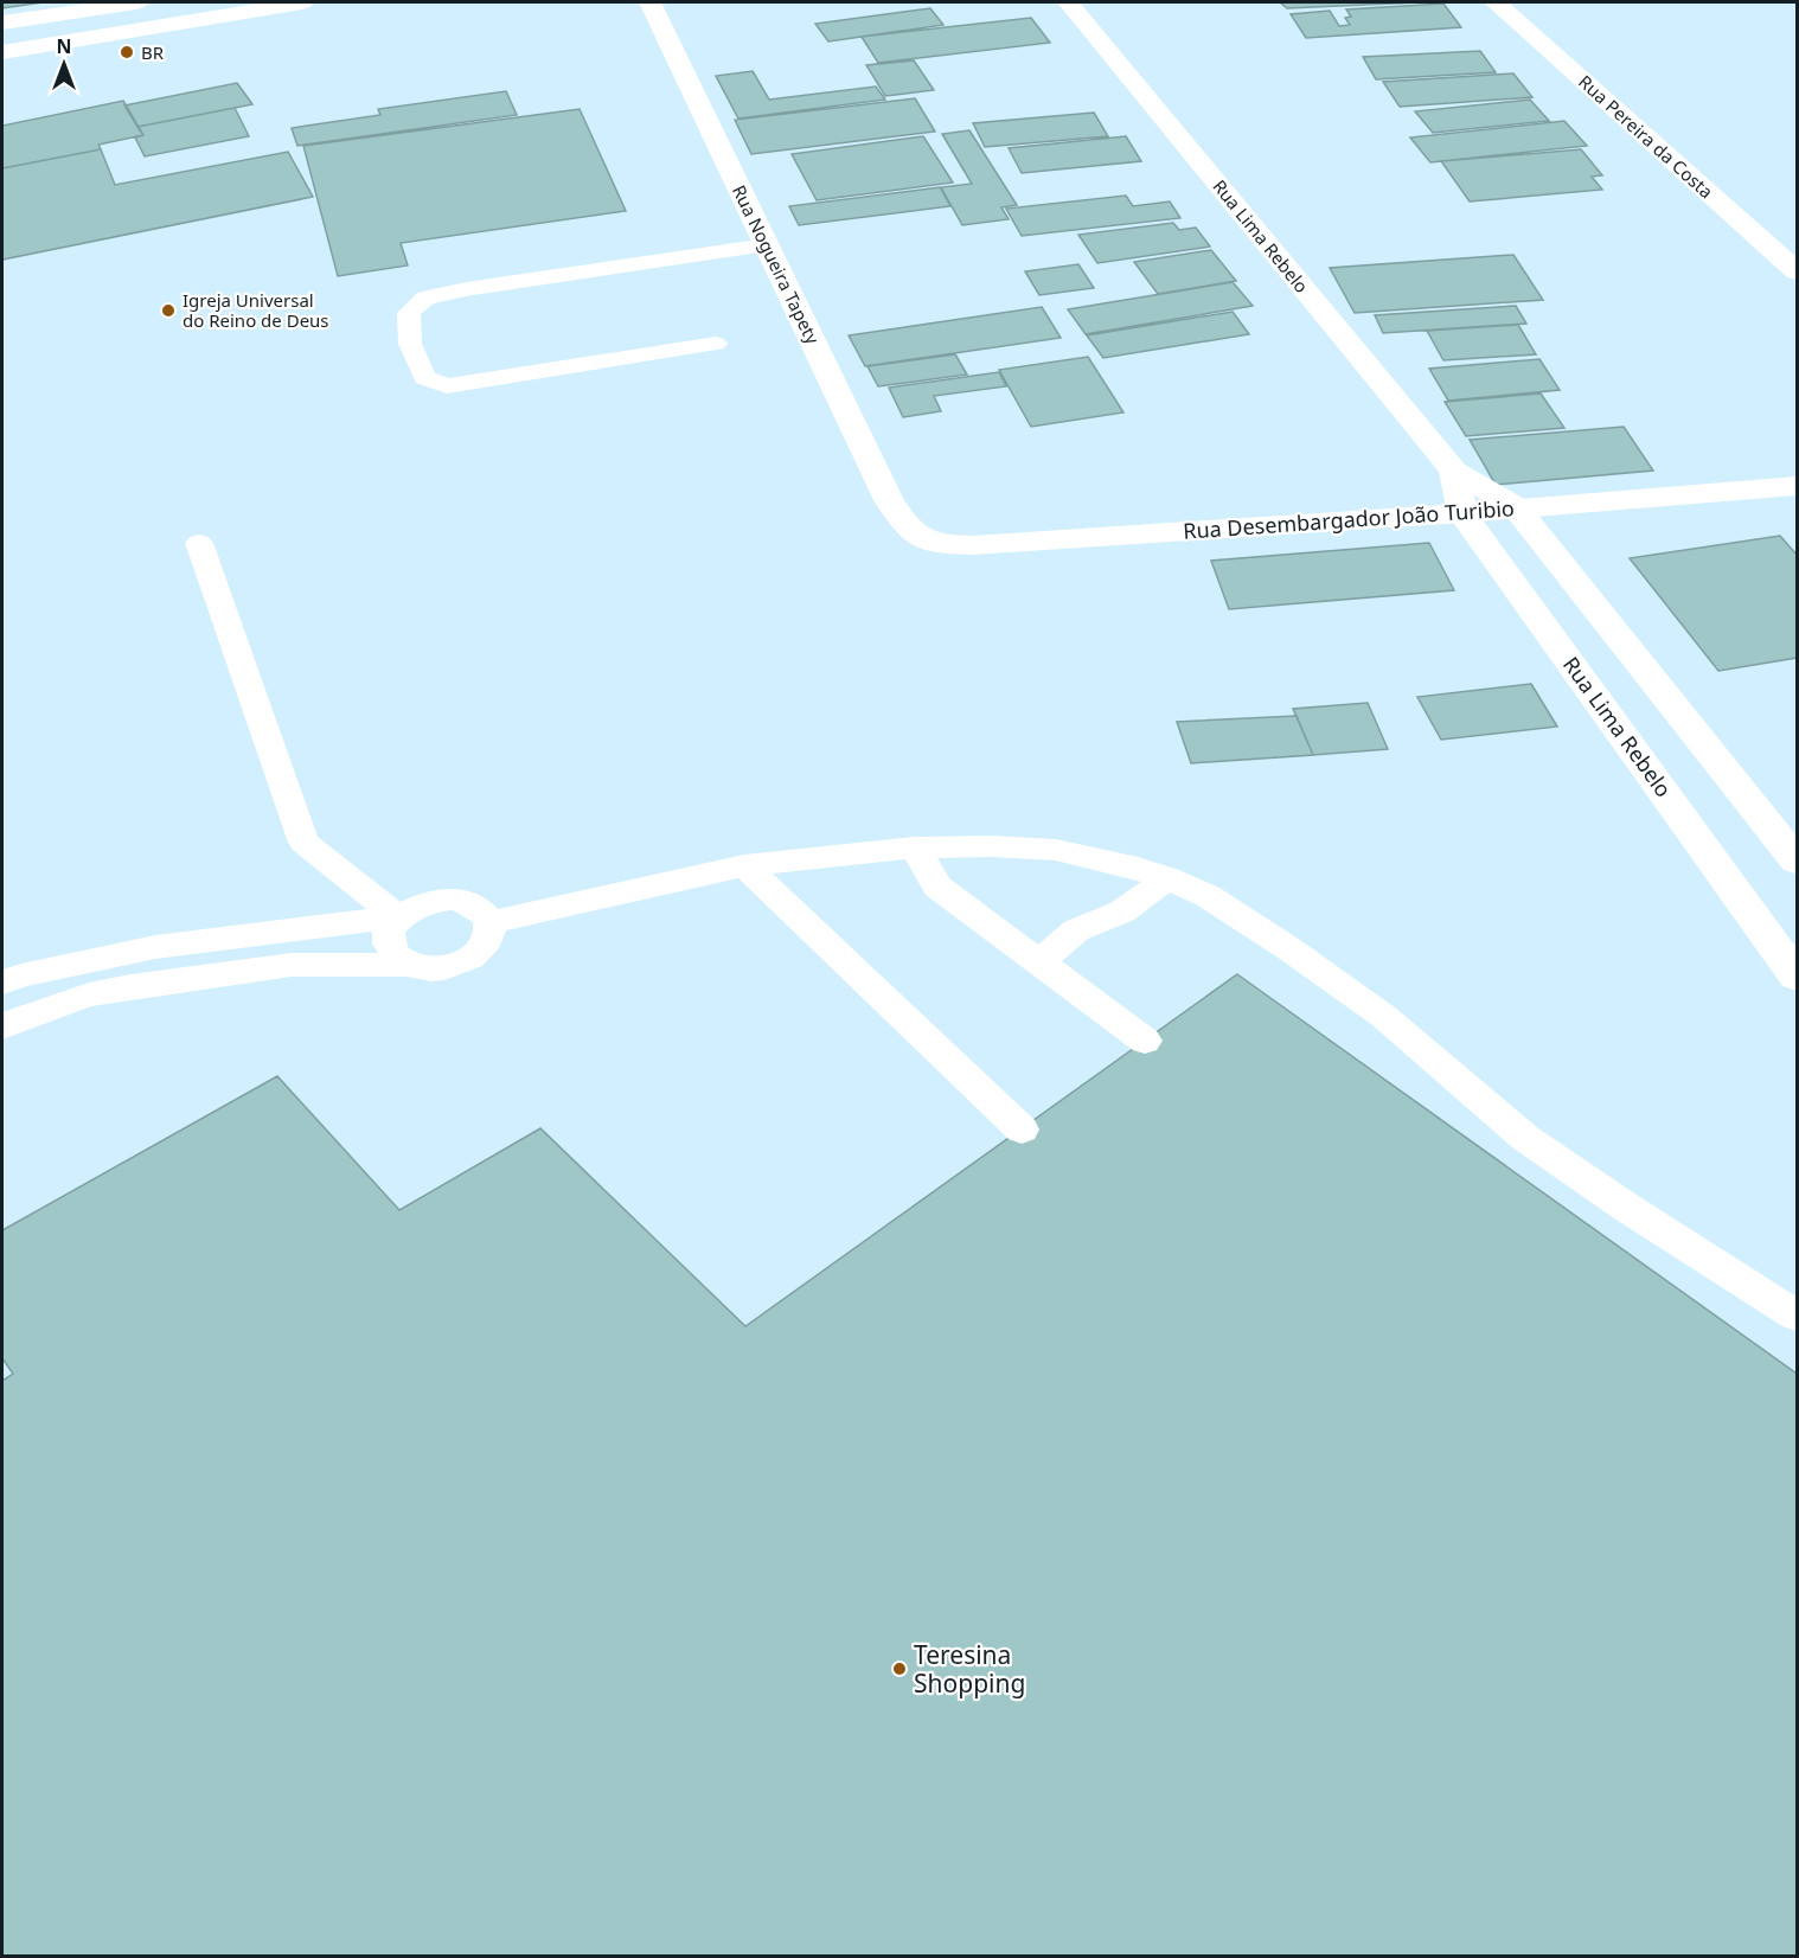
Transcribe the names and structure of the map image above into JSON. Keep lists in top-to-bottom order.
{
  "streets": {
    "street": [
      "Rua Pereira da Costa",
      "Rua Lima Rebelo",
      "Rua Nogueira Tapety",
      "Rua Desembargador João Turibio"
    ]
  },
  "crossings": [
    ["Rua Lima Rebelo", "Rua Desembargador João Turibio"],
    ["Rua Nogueira Tapety", "Rua Desembargador João Turibio"]
  ],
  "places": ["BR", "Igreja Universal do Reino de Deus", "Teresina Shopping"],
  "north": "top"
}
